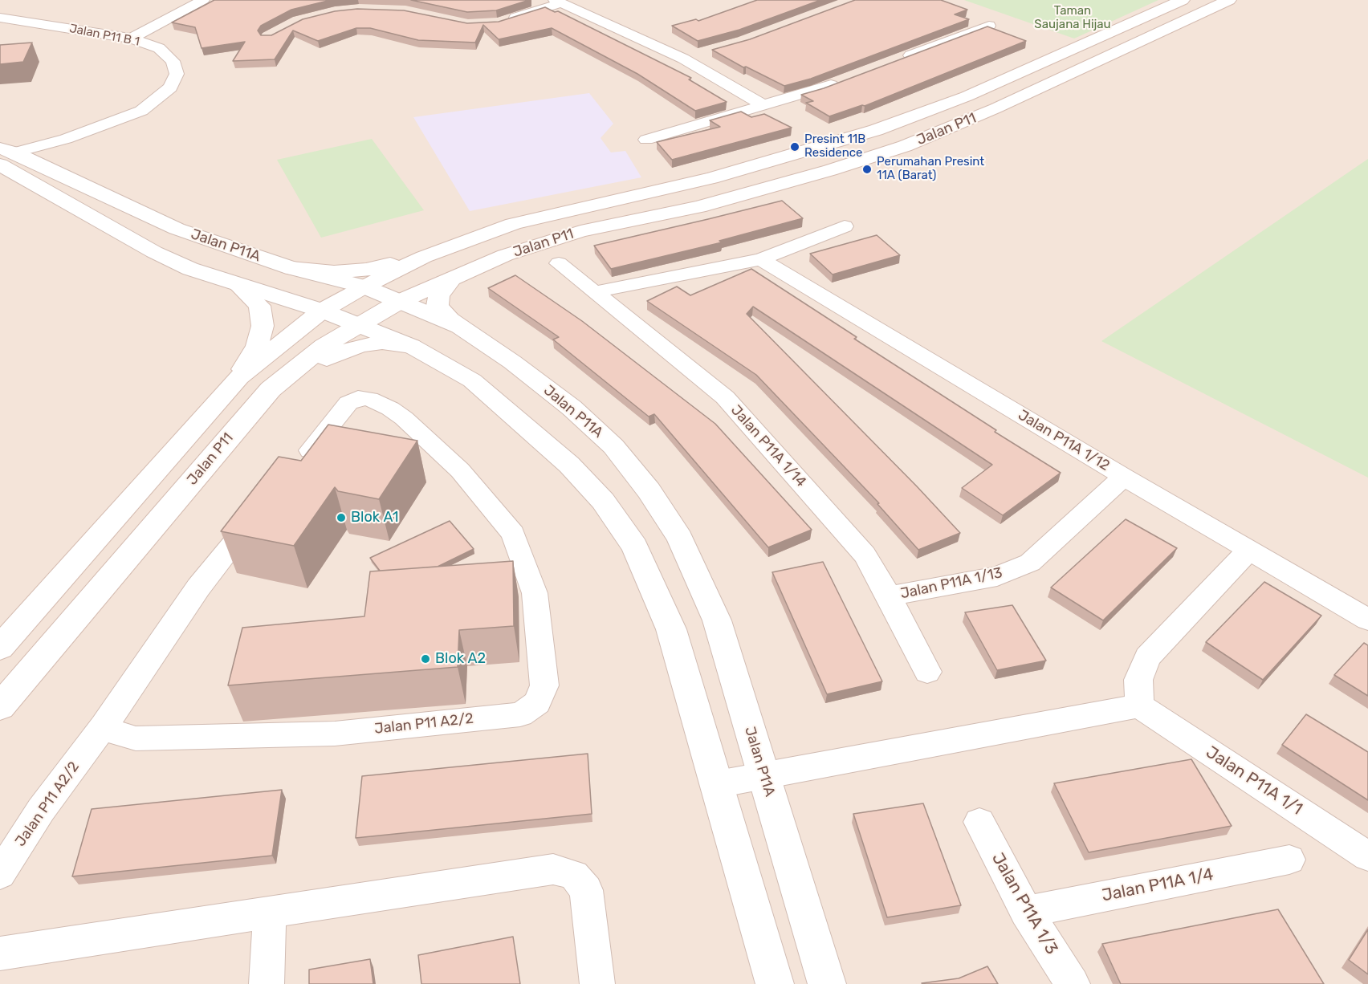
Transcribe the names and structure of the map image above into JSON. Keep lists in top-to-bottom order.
{
  "streets": {
    "main road": ["Jalan P11", "Jalan P11A"],
    "street": [
      "Jalan P11 B 1",
      "Jalan P11A 1/12",
      "Jalan P11A 1/14",
      "Jalan P11A 1/13",
      "Jalan P11 A2/2",
      "Jalan P11A 1/1",
      "Jalan P11A 1/4",
      "Jalan P11A 1/3"
    ]
  },
  "crossings": [
    ["Jalan P11 B 1", "Jalan P11A"],
    ["Jalan P11", "Jalan P11A"],
    ["Jalan P11A 1/12", "Jalan P11A 1/13"],
    ["Jalan P11A 1/14", "Jalan P11A 1/13"],
    ["Jalan P11A 1/4", "Jalan P11A 1/3"]
  ],
  "parks": ["Taman Saujana Hijau"],
  "places": [
    "Presint 11B Residence",
    "Perumahan Presint 11A (Barat)",
    "Blok A1",
    "Blok A2"
  ]
}
